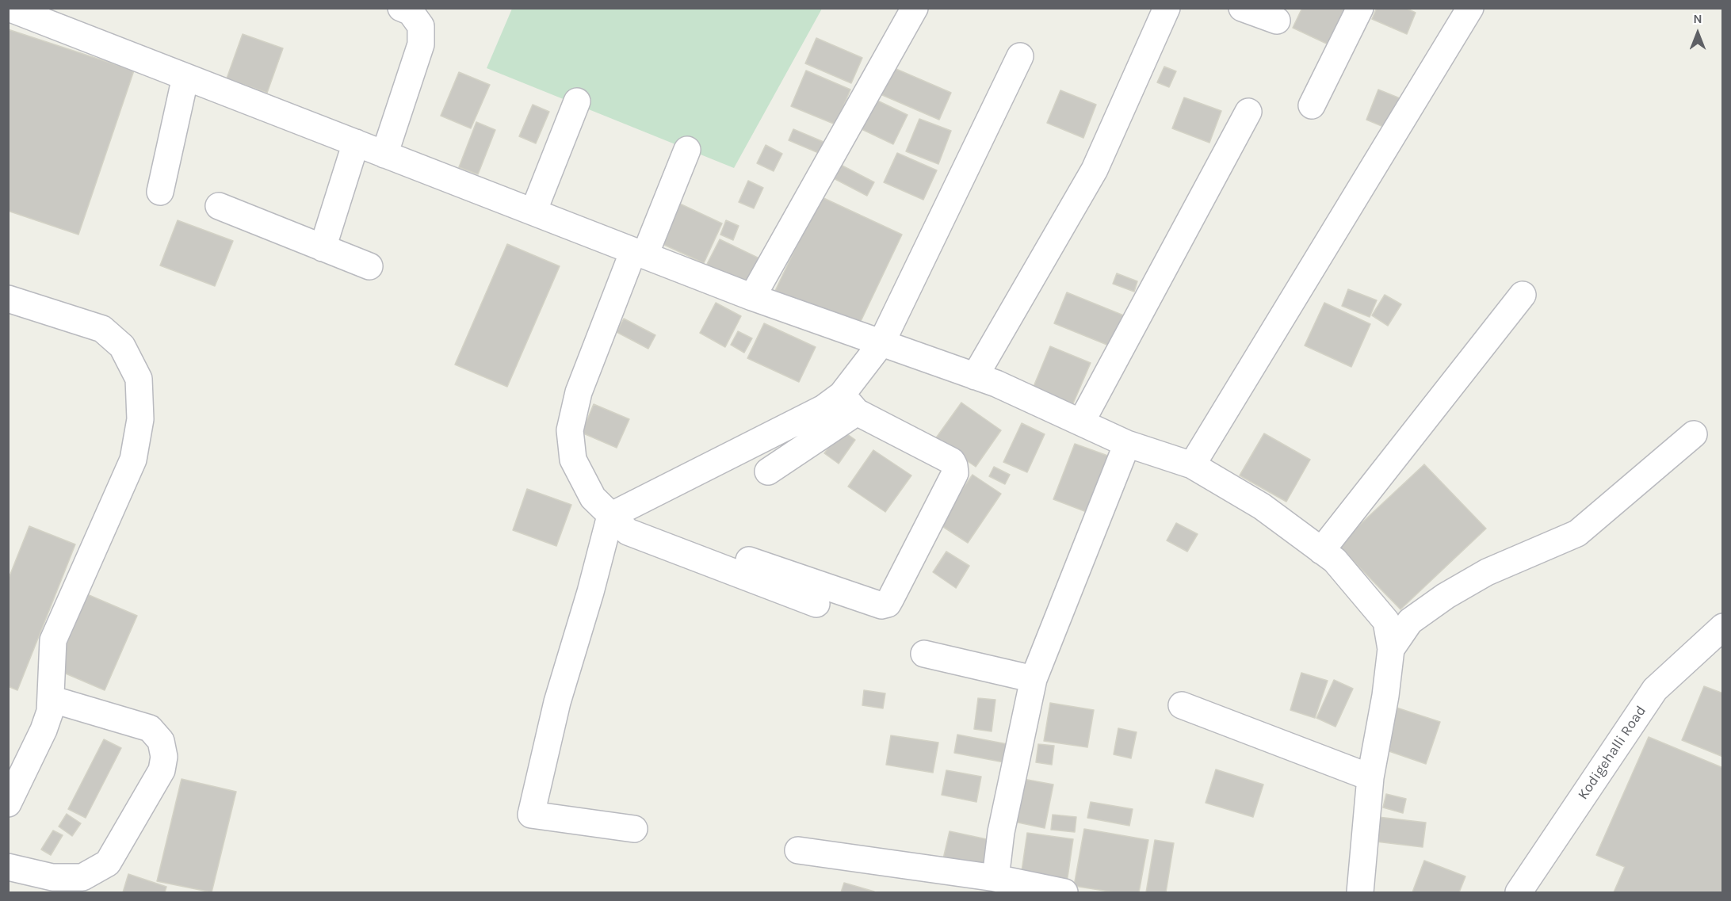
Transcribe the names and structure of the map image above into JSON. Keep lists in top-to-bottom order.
{
  "streets": {
    "street": ["Kodigehalli Road"]
  },
  "north": "top"
}
